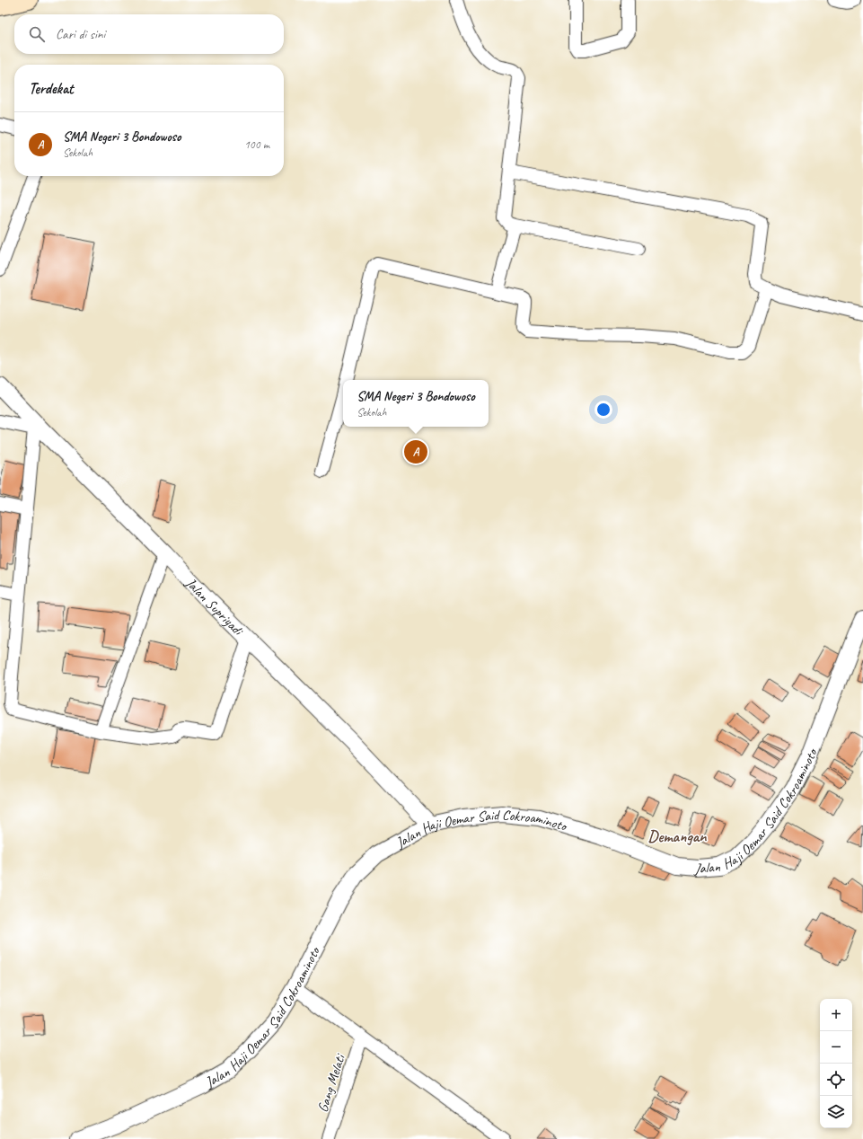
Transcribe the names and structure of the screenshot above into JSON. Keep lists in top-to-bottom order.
{
  "streets": {
    "street": ["Jalan Supriyadi", "Jalan Haji Oemar Said Cokroaminoto", "Gang Melati"]
  },
  "crossings": [
    ["Jalan Supriyadi", "Jalan Haji Oemar Said Cokroaminoto"]
  ],
  "districts": ["Demangan"],
  "page": {
    "search": "Cari di sini",
    "heading": "Terdekat",
    "list": [
      {
        "mark": "A",
        "name": "SMA Negeri 3 Bondowoso",
        "note": "Sekolah",
        "value": "100 m"
      }
    ],
    "popup": ["SMA Negeri 3 Bondowoso", "Sekolah"],
    "pins": "A",
    "map_buttons": ["+", "−"]
  }
}
